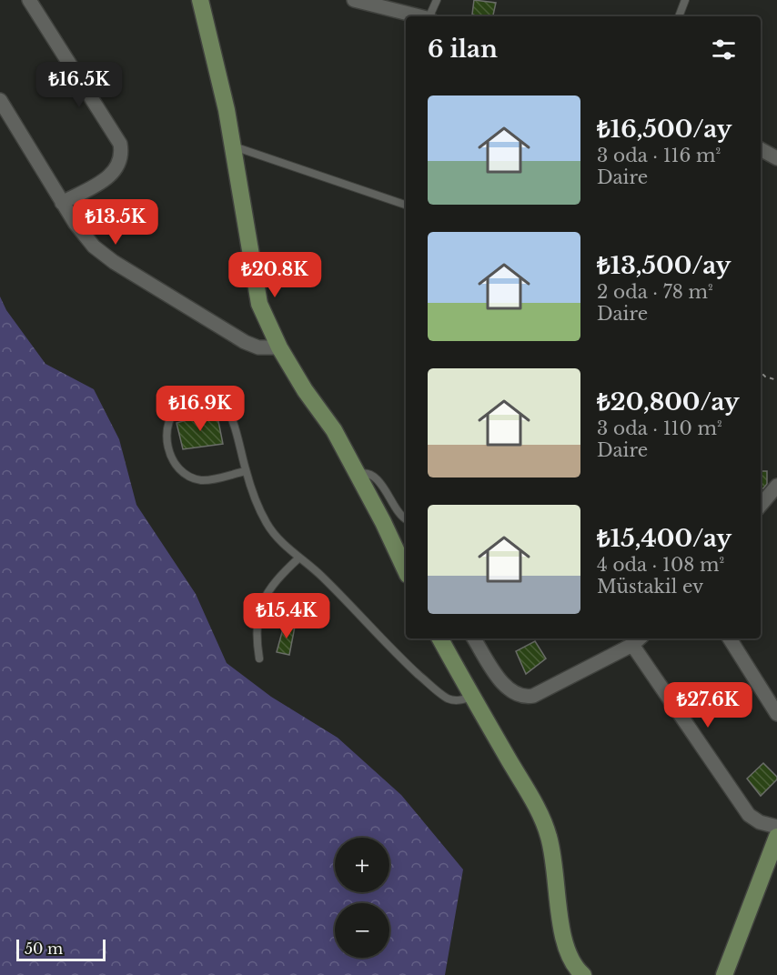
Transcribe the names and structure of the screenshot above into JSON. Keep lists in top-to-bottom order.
{
  "scale_bar": "50 m",
  "page": {
    "heading": "6 ilan",
    "price": [
      "₺16.5K",
      "₺13.5K",
      "₺20.8K",
      "₺16.9K",
      "₺15.4K",
      "₺27.6K"
    ],
    "list": [
      {
        "name": "₺16,500/ay",
        "note": "3 oda · 116 m² · Daire"
      },
      {
        "name": "₺13,500/ay",
        "note": "2 oda · 78 m² · Daire"
      },
      {
        "name": "₺20,800/ay",
        "note": "3 oda · 110 m² · Daire"
      },
      {
        "name": "₺15,400/ay",
        "note": "4 oda · 108 m² · Müstakil ev"
      }
    ],
    "map_buttons": ["+", "−"],
    "scale": "50 m"
  }
}
